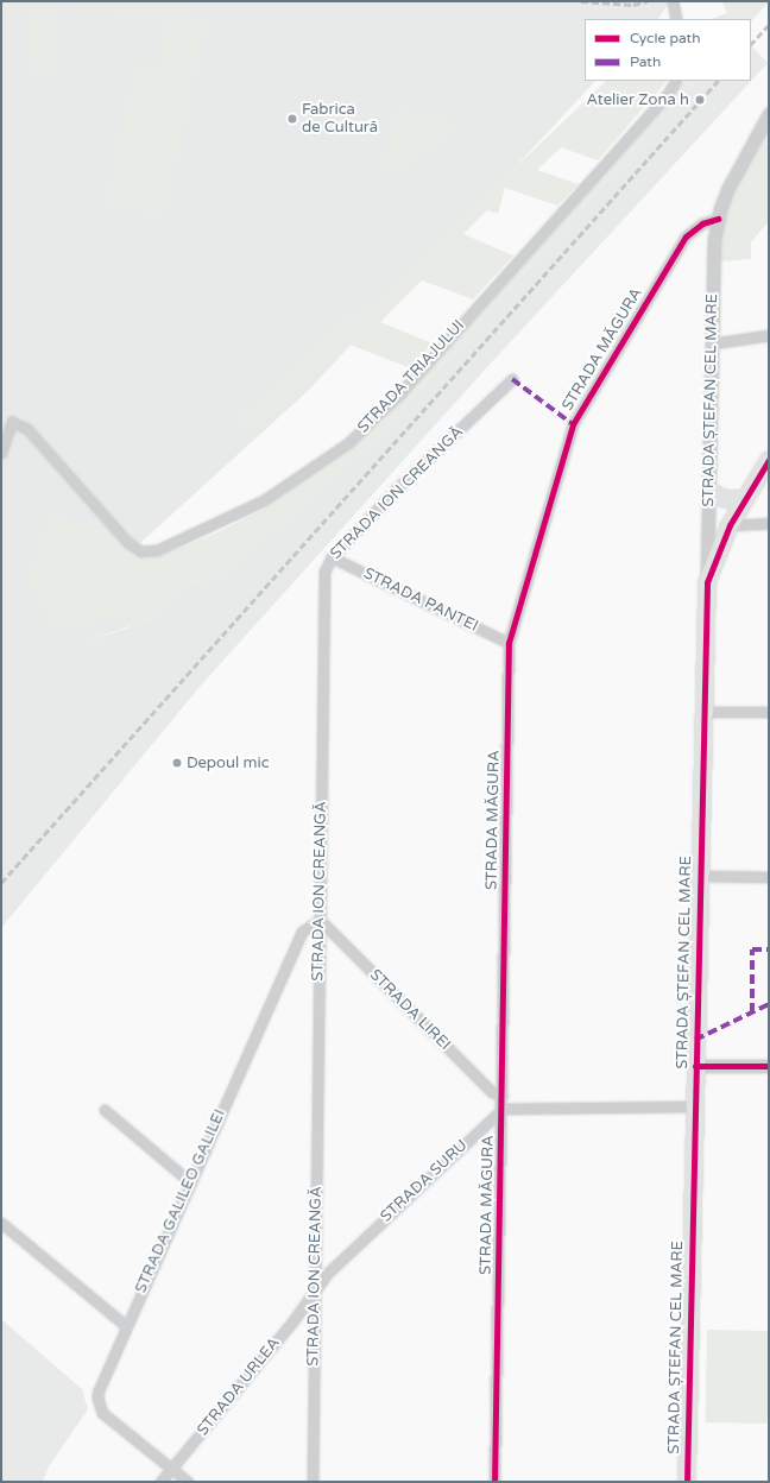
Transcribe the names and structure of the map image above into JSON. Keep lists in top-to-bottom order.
{
  "streets": {
    "main road": ["STRADA ȘTEFAN CEL MARE"],
    "street": [
      "STRADA MĂGURA",
      "STRADA TRIAJULUI",
      "STRADA ION CREANGĂ",
      "STRADA PANTEI",
      "STRADA LIREI",
      "STRADA SURU",
      "STRADA GALILEO GALILEI",
      "STRADA URLEA"
    ]
  },
  "crossings": [
    ["STRADA MĂGURA", "STRADA ȘTEFAN CEL MARE"],
    ["STRADA MĂGURA", "STRADA PANTEI"],
    ["STRADA MĂGURA", "STRADA LIREI"],
    ["STRADA MĂGURA", "STRADA SURU"],
    ["STRADA ION CREANGĂ", "STRADA PANTEI"],
    ["STRADA ION CREANGĂ", "STRADA LIREI"],
    ["STRADA ION CREANGĂ", "STRADA SURU"],
    ["STRADA ION CREANGĂ", "STRADA GALILEO GALILEI"],
    ["STRADA ION CREANGĂ", "STRADA URLEA"],
    ["STRADA LIREI", "STRADA GALILEO GALILEI"],
    ["STRADA SURU", "STRADA URLEA"],
    ["STRADA GALILEO GALILEI", "STRADA URLEA"]
  ],
  "places": ["Atelier Zona h", "Fabrica de Cultură", "Depoul mic"],
  "legend": ["Cycle path", "Path"]
}
